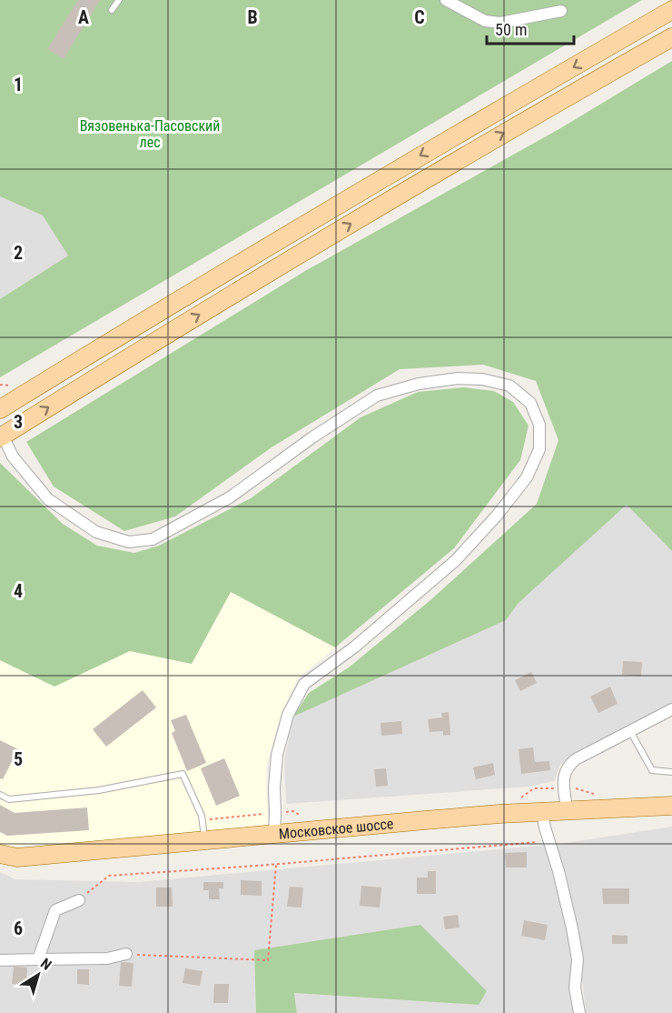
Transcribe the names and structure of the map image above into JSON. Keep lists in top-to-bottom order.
{
  "streets": {
    "main road": ["Московское шоссе"]
  },
  "parks": ["Вязовенька-Пасовский лес"],
  "scale_bar": "50 m",
  "north": "top right",
  "grid": {
    "columns": ["A", "B", "C"],
    "rows": [
      "1",
      "2",
      "3",
      "4",
      "5",
      "6"
    ]
  }
}
